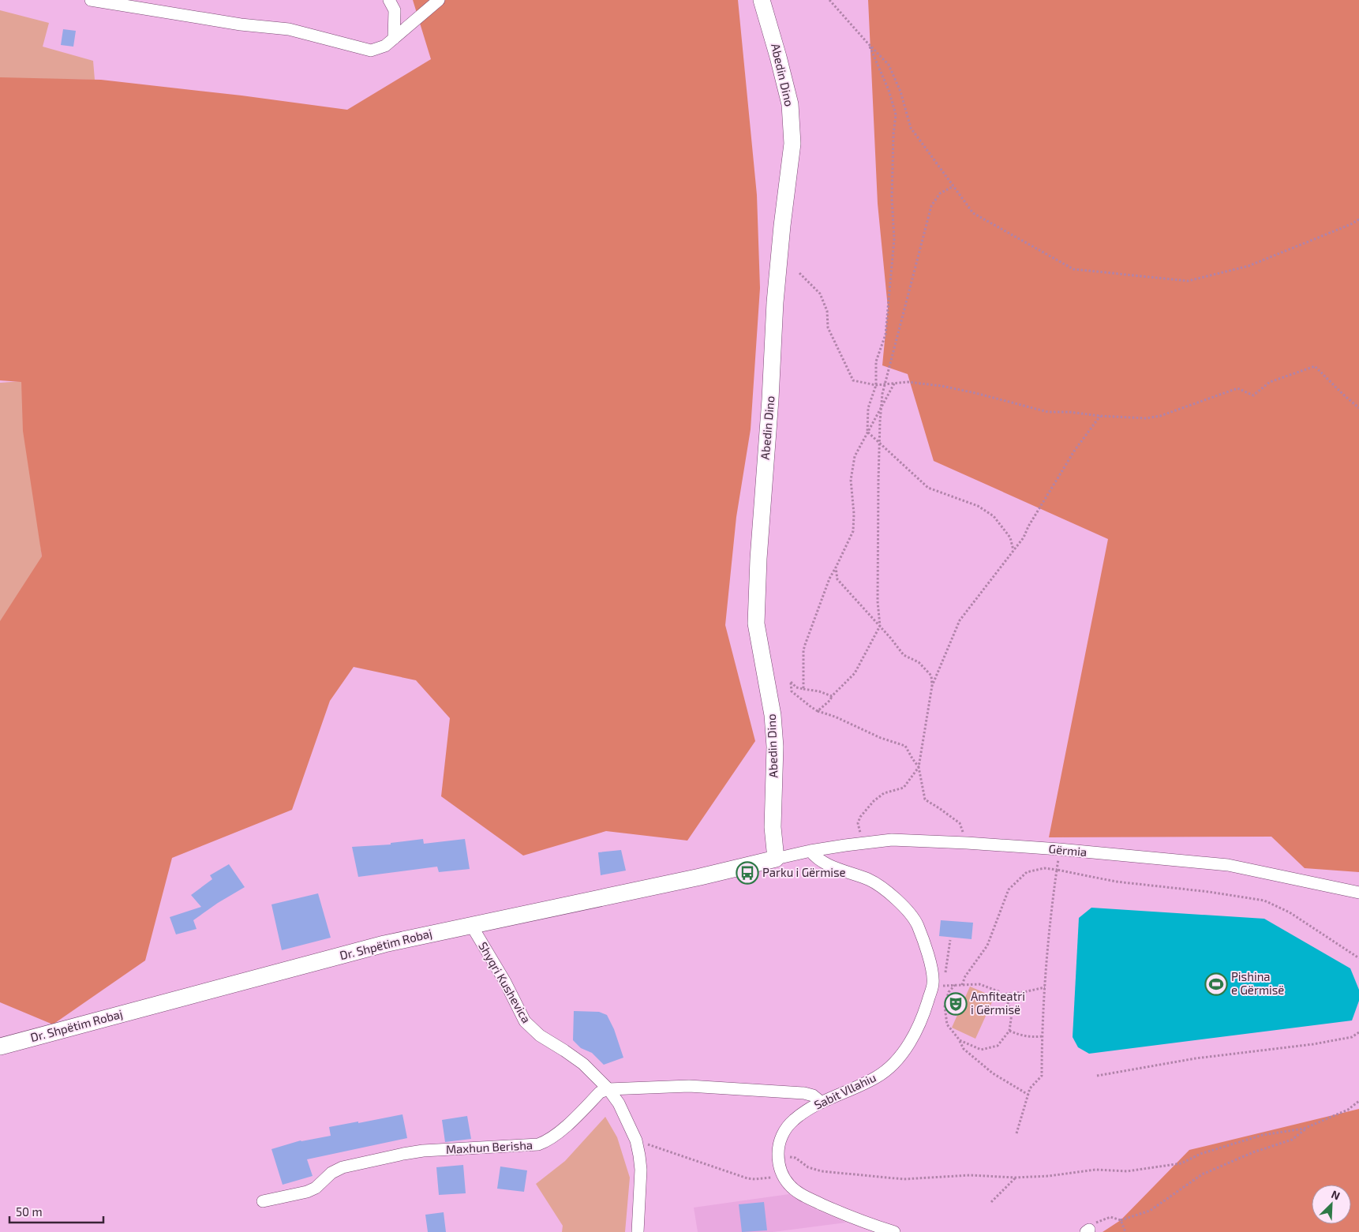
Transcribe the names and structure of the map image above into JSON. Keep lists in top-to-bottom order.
{
  "streets": {
    "street": [
      "Abedin Dino",
      "Gërmia",
      "Dr. Shpëtim Robaj",
      "Shyqri Kushevica",
      "Sabit Vllahiu",
      "Maxhun Berisha"
    ]
  },
  "crossings": [
    ["Abedin Dino", "Gërmia"],
    ["Abedin Dino", "Dr. Shpëtim Robaj"],
    ["Gërmia", "Dr. Shpëtim Robaj"],
    ["Gërmia", "Sabit Vllahiu"],
    ["Dr. Shpëtim Robaj", "Shyqri Kushevica"],
    ["Shyqri Kushevica", "Maxhun Berisha"]
  ],
  "places": {
    "bus stop": ["Parku i Gërmise"],
    "sports": ["Pishina e Gërmisë"],
    "theatre": ["Amfiteatri i Gërmisë"]
  },
  "scale_bar": "50 m",
  "north": "top right"
}
